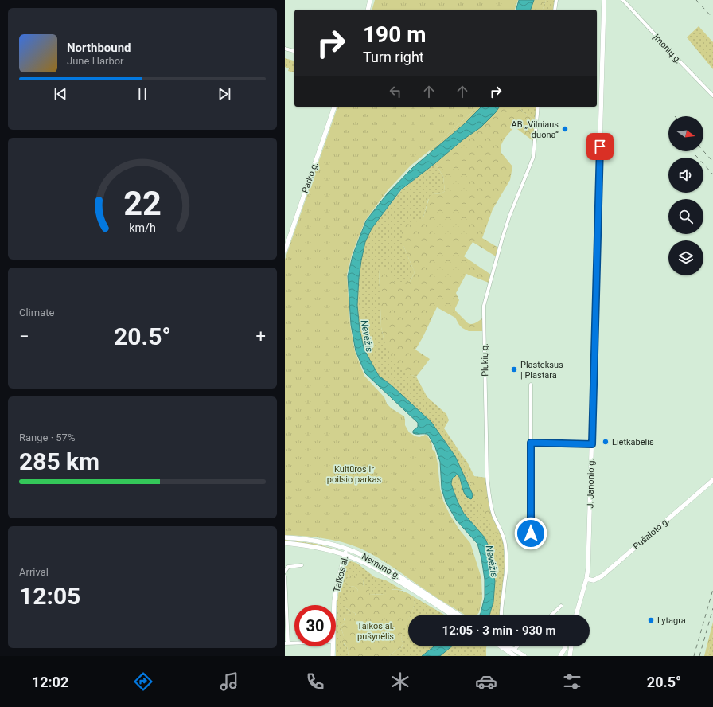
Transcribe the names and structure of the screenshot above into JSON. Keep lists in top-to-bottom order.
{
  "streets": {
    "main road": [
      "Parko g.",
      "J. Janonio g.",
      "Pušaloto g.",
      "Nemuno g.",
      "Taikos al."
    ],
    "street": ["Įmonių g.", "Plukių g."]
  },
  "crossings": [
    ["J. Janonio g.", "Pušaloto g."],
    ["Nemuno g.", "Taikos al."]
  ],
  "water": ["Nevėžis"],
  "parks": ["Kultūros ir poilsio parkas", "Taikos al. pušynėlis"],
  "places": [
    "AB „Vilniaus duona“",
    "Plasteksus | Plastara",
    "Lietkabelis",
    "Lytagra"
  ],
  "north": "right",
  "page": {
    "turn": ["190 m", "Turn right"],
    "song": ["Northbound", "June Harbor"],
    "tile": [
      "Climate",
      ["Range · 57%", "285 km"],
      ["Arrival", "12:05"]
    ],
    "heat": ["−", "20.5°", "+"],
    "limit": "30",
    "trip": "12:05 · 3 min · 930 m",
    "tabs": ["12:02", "20.5°"],
    "gauge": ["22", "km/h"]
  }
}
